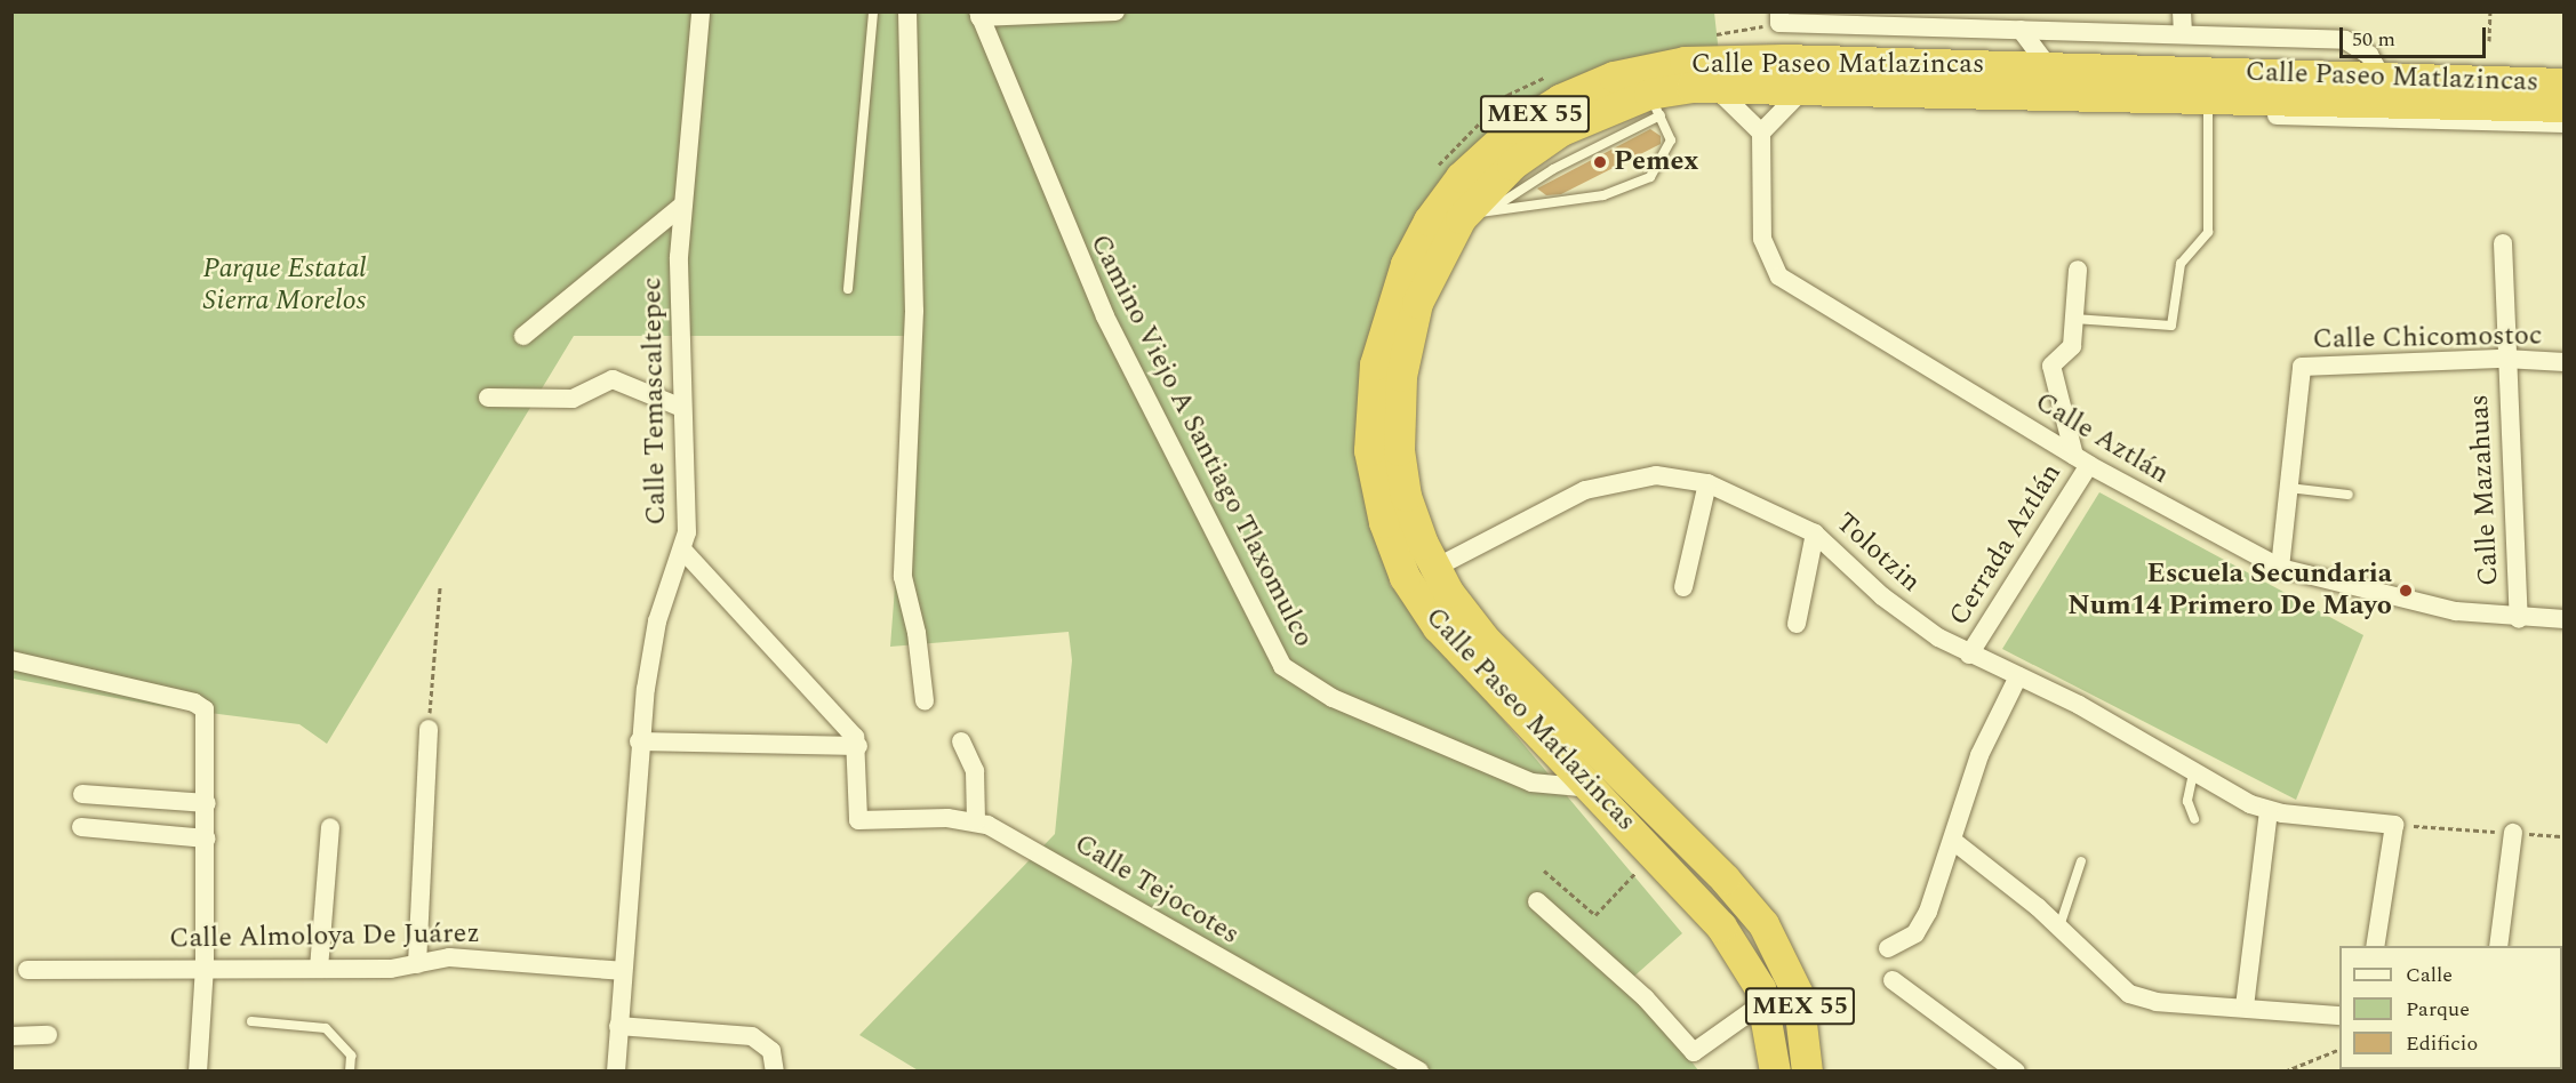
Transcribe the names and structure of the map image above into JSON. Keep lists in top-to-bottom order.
{
  "streets": {
    "highway": ["Calle Paseo Matlazincas", "MEX 55"],
    "street": [
      "Calle Chicomostoc",
      "Calle Temascaltepec",
      "Calle Aztlán",
      "Camino Viejo A Santiago Tlaxomulco",
      "Calle Mazahuas",
      "Cerrada Aztlán",
      "Tolotzin",
      "Calle Tejocotes",
      "Calle Almoloya De Juárez"
    ]
  },
  "crossings": [
    ["Calle Paseo Matlazincas", "Camino Viejo A Santiago Tlaxomulco"],
    ["Calle Paseo Matlazincas", "Tolotzin"],
    ["Calle Chicomostoc", "Calle Mazahuas"],
    ["Calle Temascaltepec", "Calle Almoloya De Juárez"],
    ["Calle Aztlán", "Calle Mazahuas"],
    ["Calle Aztlán", "Cerrada Aztlán"],
    ["Cerrada Aztlán", "Tolotzin"]
  ],
  "parks": ["Parque Estatal Sierra Morelos"],
  "places": ["Pemex", "Escuela Secundaria Num14 Primero De Mayo"],
  "legend": ["Calle", "Parque", "Edificio"],
  "scale_bar": "50 m"
}
